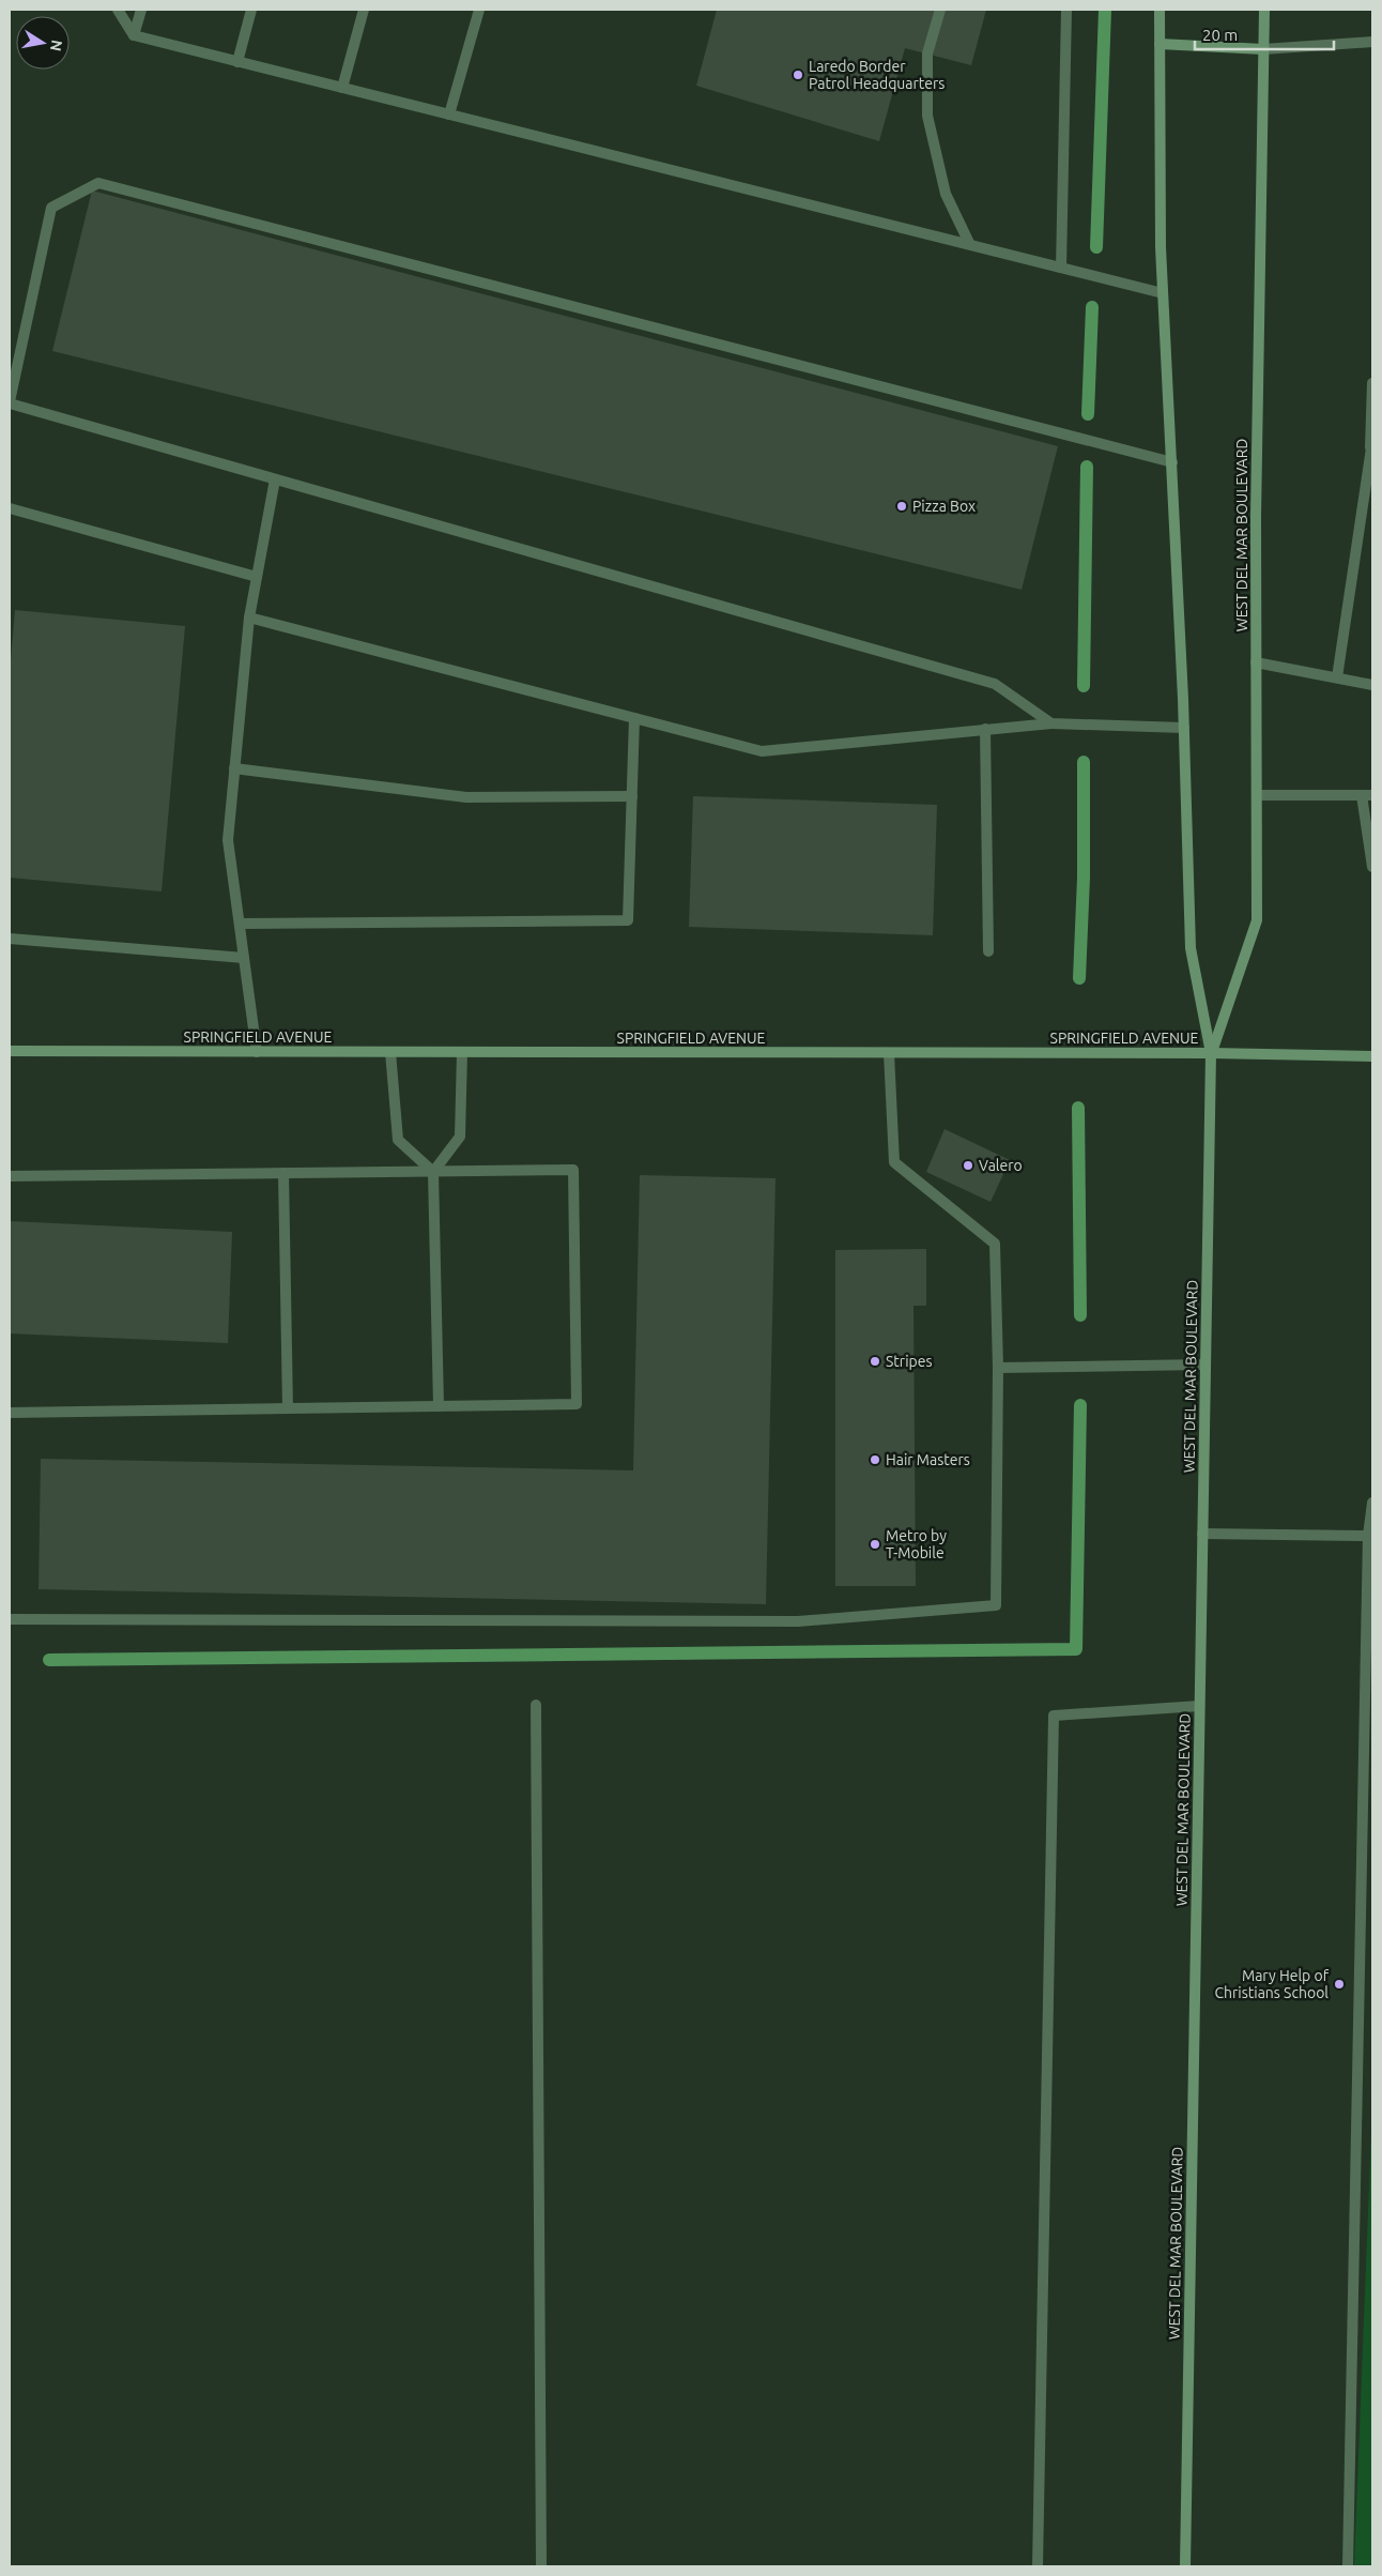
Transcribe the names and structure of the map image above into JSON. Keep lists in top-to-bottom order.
{
  "streets": {
    "main road": ["WEST DEL MAR BOULEVARD", "SPRINGFIELD AVENUE"]
  },
  "crossings": [
    ["WEST DEL MAR BOULEVARD", "SPRINGFIELD AVENUE"]
  ],
  "places": [
    "Laredo Border Patrol Headquarters",
    "Pizza Box",
    "Valero",
    "Stripes",
    "Hair Masters",
    "Metro by T-Mobile",
    "Mary Help of Christians School"
  ],
  "scale_bar": "20 m",
  "north": "right"
}
